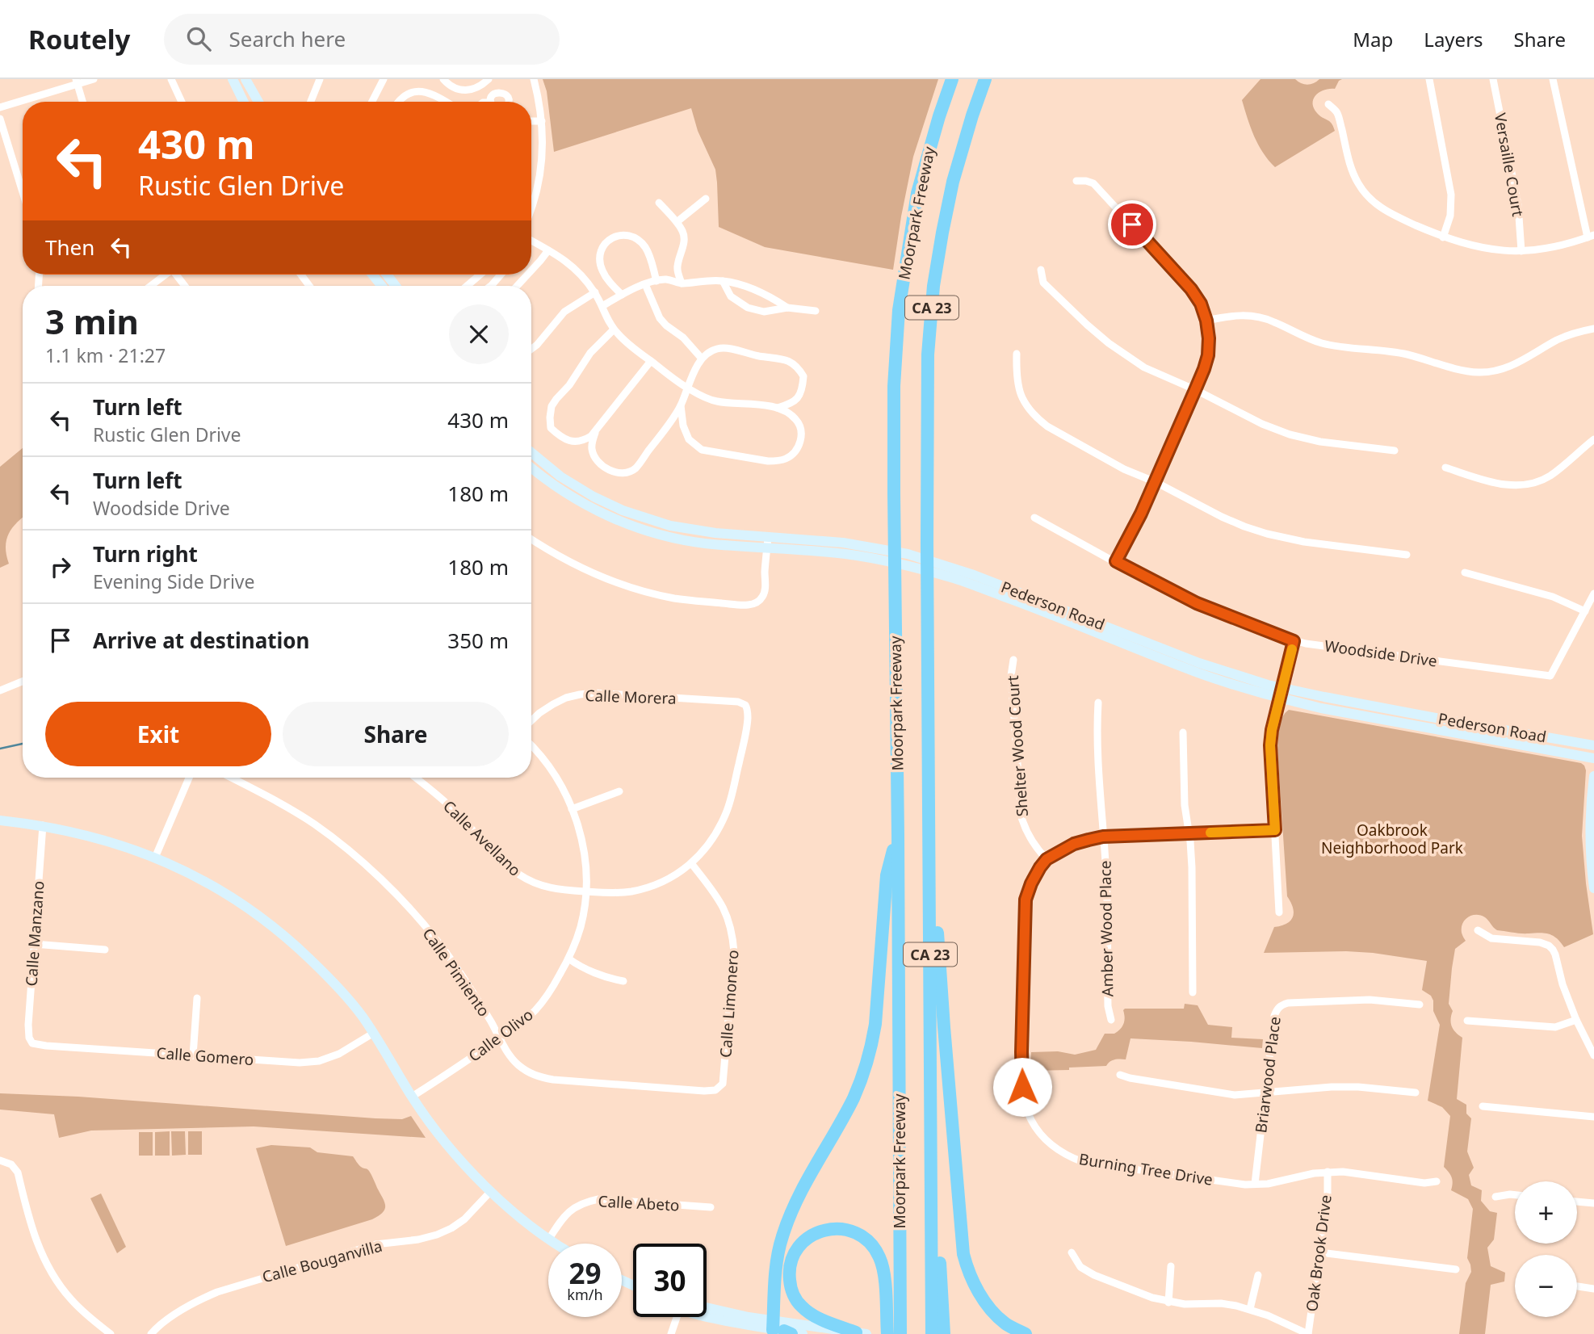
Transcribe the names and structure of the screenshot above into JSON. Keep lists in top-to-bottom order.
{
  "streets": {
    "highway": ["Moorpark Freeway", "CA 23"],
    "street": [
      "Versaille Court",
      "Pederson Road",
      "Woodside Drive",
      "Calle Morera",
      "Shelter Wood Court",
      "Calle Avellano",
      "Amber Wood Place",
      "Calle Manzano",
      "Calle Pimiento",
      "Calle Limonero",
      "Calle Olivo",
      "Calle Gomero",
      "Briarwood Place",
      "Burning Tree Drive",
      "Calle Abeto",
      "Oak Brook Drive",
      "Calle Bouganvilla"
    ]
  },
  "crossings": [
    ["Calle Morera", "Calle Avellano"],
    ["Shelter Wood Court", "Burning Tree Drive"],
    ["Calle Avellano", "Calle Limonero"],
    ["Calle Avellano", "Calle Olivo"],
    ["Amber Wood Place", "Burning Tree Drive"],
    ["Calle Manzano", "Calle Gomero"],
    ["Calle Pimiento", "Calle Limonero"],
    ["Calle Pimiento", "Calle Olivo"],
    ["Briarwood Place", "Burning Tree Drive"],
    ["Burning Tree Drive", "Oak Brook Drive"]
  ],
  "parks": ["Oakbrook Neighborhood Park"],
  "page": {
    "header": "Routely",
    "search": "Search here",
    "nav": ["Map", "Layers", "Share"],
    "turn": ["430 m", "Rustic Glen Drive"],
    "then": "Then",
    "heading": ["3 min", "1.1 km · 21:27"],
    "list": [
      {
        "name": "Turn left",
        "note": "Rustic Glen Drive",
        "value": "430 m"
      },
      {
        "name": "Turn left",
        "note": "Woodside Drive",
        "value": "180 m"
      },
      {
        "name": "Turn right",
        "note": "Evening Side Drive",
        "value": "180 m"
      },
      {
        "name": "Arrive at destination",
        "value": "350 m"
      }
    ],
    "buttons": ["Exit", "Share"],
    "map_buttons": ["+", "−"],
    "speed": "29 km/h",
    "limit": "30"
  }
}
